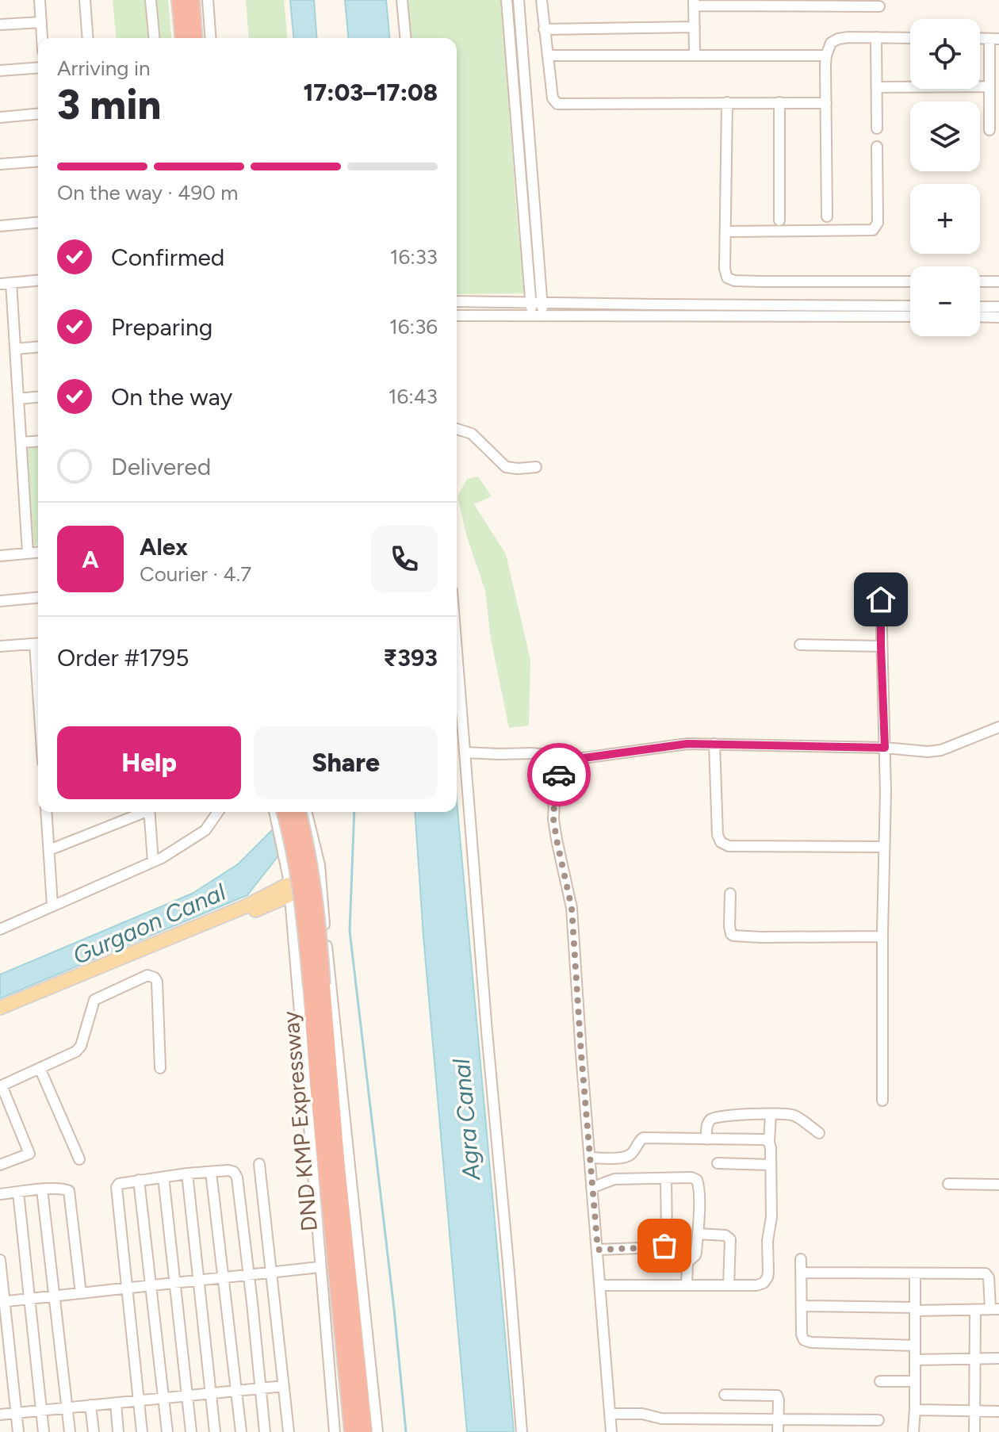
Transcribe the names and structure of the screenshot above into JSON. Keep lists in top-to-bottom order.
{
  "streets": {
    "highway": ["DND KMP Expressway"]
  },
  "water": ["Gurgaon Canal", "Agra Canal"],
  "page": {
    "map_buttons": ["+", "−"],
    "heading": ["3 min", "Arriving in", "17:03–17:08"],
    "panel": [
      "Alex",
      "Courier · 4.7",
      "Order #1795",
      "₹393"
    ],
    "bar": "On the way · 490 m",
    "list": [
      ["Confirmed", "16:33"],
      ["Preparing", "16:36"],
      ["On the way", "16:43"],
      "Delivered"
    ],
    "round": "A",
    "buttons": ["Help", "Share"]
  }
}
